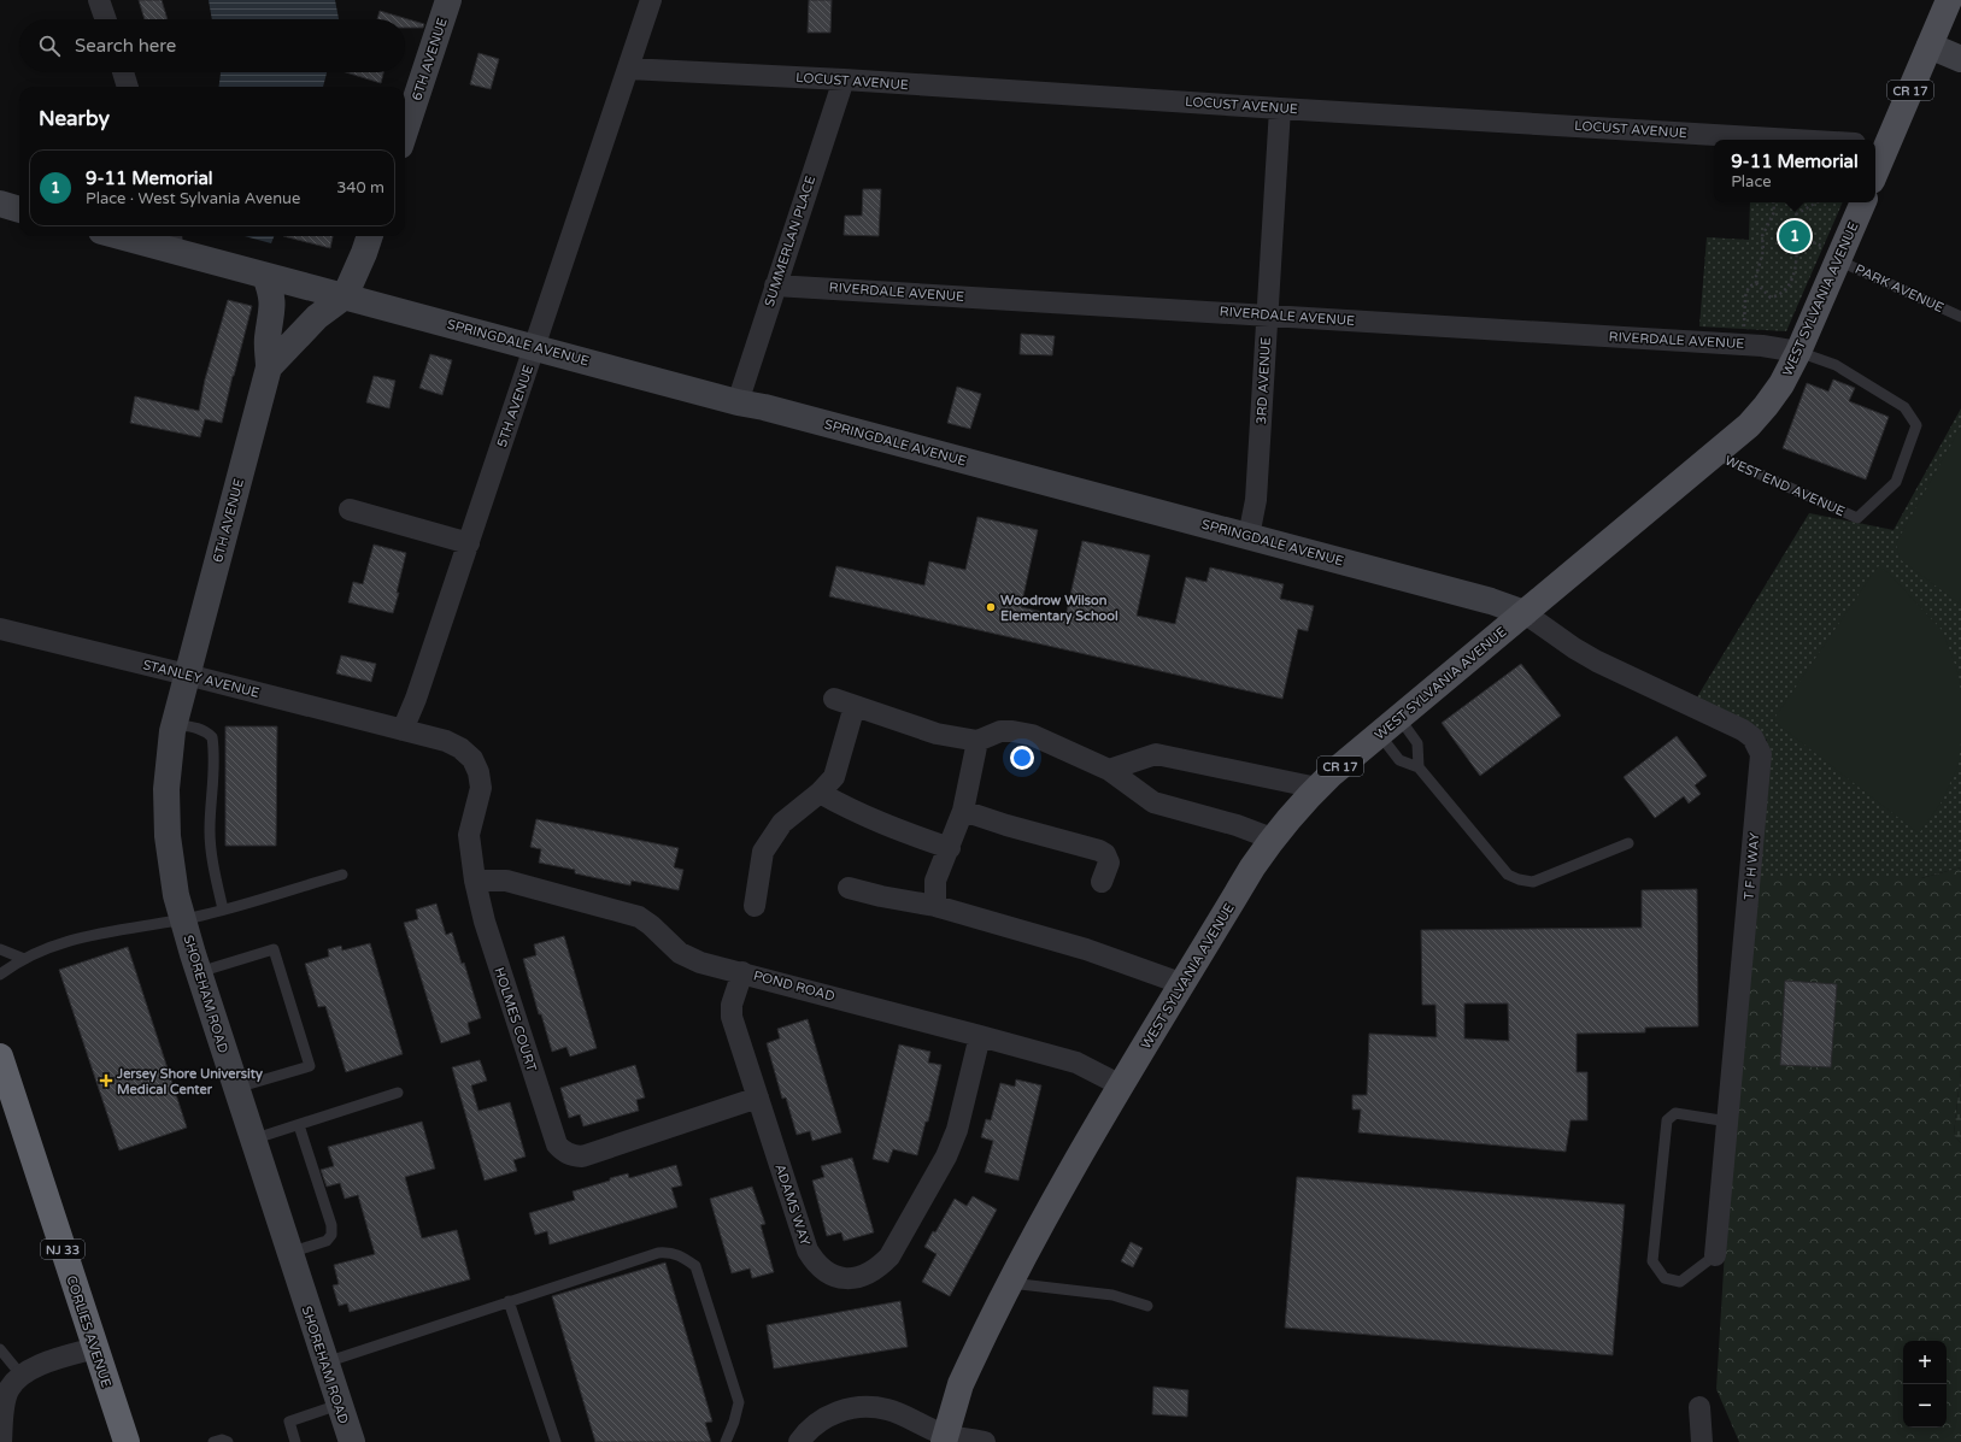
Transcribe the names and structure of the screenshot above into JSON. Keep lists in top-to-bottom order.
{
  "streets": {
    "highway": ["NJ 33", "CORLIES AVENUE"],
    "main road": ["CR 17", "WEST SYLVANIA AVENUE"],
    "street": [
      "6TH AVENUE",
      "LOCUST AVENUE",
      "SUMMERLAN PLACE",
      "RIVERDALE AVENUE",
      "SPRINGDALE AVENUE",
      "3RD AVENUE",
      "5TH AVENUE",
      "STANLEY AVENUE",
      "T F H WAY",
      "POND ROAD",
      "SHOREHAM ROAD",
      "HOLMES COURT",
      "ADAMS WAY"
    ],
    "lane": ["PARK AVENUE", "WEST END AVENUE"]
  },
  "crossings": [
    ["6TH AVENUE", "SPRINGDALE AVENUE"],
    ["6TH AVENUE", "STANLEY AVENUE"],
    ["6TH AVENUE", "SHOREHAM ROAD"],
    ["LOCUST AVENUE", "SUMMERLAN PLACE"],
    ["LOCUST AVENUE", "3RD AVENUE"],
    ["LOCUST AVENUE", "5TH AVENUE"],
    ["SUMMERLAN PLACE", "RIVERDALE AVENUE"],
    ["SUMMERLAN PLACE", "SPRINGDALE AVENUE"],
    ["PARK AVENUE", "WEST SYLVANIA AVENUE"],
    ["RIVERDALE AVENUE", "WEST SYLVANIA AVENUE"],
    ["RIVERDALE AVENUE", "3RD AVENUE"],
    ["RIVERDALE AVENUE", "WEST END AVENUE"],
    ["WEST SYLVANIA AVENUE", "SPRINGDALE AVENUE"],
    ["WEST SYLVANIA AVENUE", "WEST END AVENUE"],
    ["WEST SYLVANIA AVENUE", "T F H WAY"],
    ["WEST SYLVANIA AVENUE", "POND ROAD"],
    ["SPRINGDALE AVENUE", "3RD AVENUE"],
    ["SPRINGDALE AVENUE", "5TH AVENUE"],
    ["SPRINGDALE AVENUE", "T F H WAY"],
    ["5TH AVENUE", "STANLEY AVENUE"],
    ["5TH AVENUE", "HOLMES COURT"],
    ["STANLEY AVENUE", "SHOREHAM ROAD"],
    ["STANLEY AVENUE", "HOLMES COURT"],
    ["POND ROAD", "HOLMES COURT"],
    ["POND ROAD", "ADAMS WAY"],
    ["HOLMES COURT", "ADAMS WAY"]
  ],
  "places": {
    "other": ["Woodrow Wilson Elementary School"],
    "health": ["Jersey Shore University Medical Center"]
  },
  "page": {
    "search": "Search here",
    "heading": "Nearby",
    "popup": ["9-11 Memorial", "Place"],
    "list": [
      {
        "mark": "1",
        "name": "9-11 Memorial",
        "note": "Place · West Sylvania Avenue",
        "value": "340 m"
      }
    ],
    "pins": "1",
    "map_buttons": ["+", "−"]
  }
}
